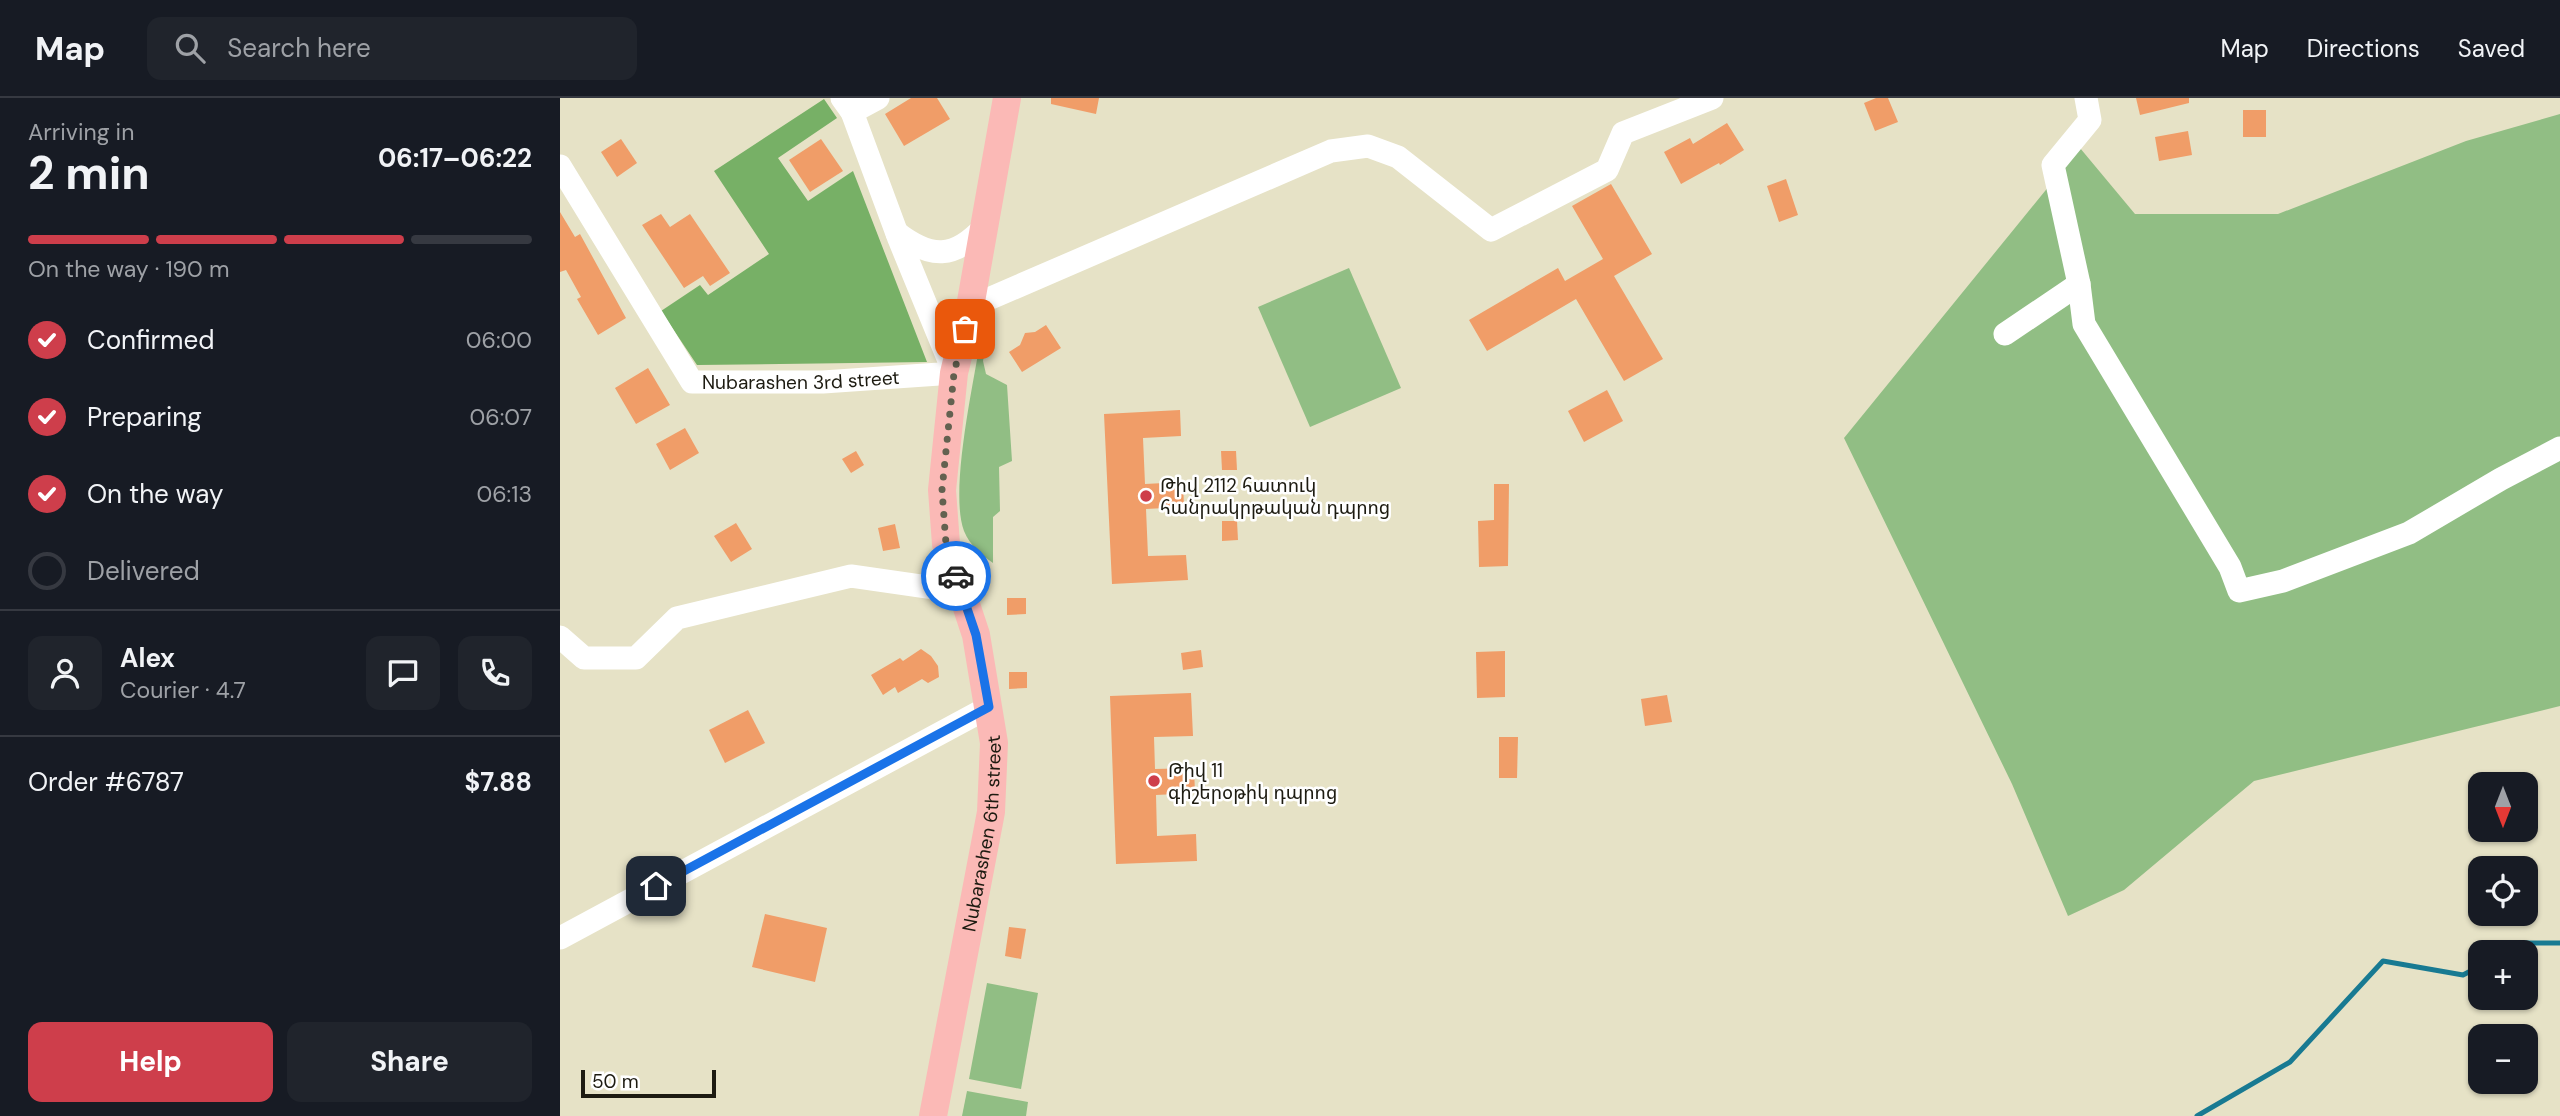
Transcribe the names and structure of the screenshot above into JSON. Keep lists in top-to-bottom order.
{
  "streets": {
    "main road": ["Nubarashen 6th street"],
    "street": ["Nubarashen 3rd street"]
  },
  "crossings": [
    ["Nubarashen 3rd street", "Nubarashen 6th street"]
  ],
  "places": ["Թիվ 2112 հատուկ հանրակրթական դպրոց", "Թիվ 11 գիշերօթիկ դպրոց"],
  "scale_bar": "50 m",
  "north": "bottom",
  "page": {
    "header": "Map",
    "search": "Search here",
    "nav": ["Map", "Directions", "Saved"],
    "heading": ["2 min", "Arriving in", "06:17–06:22"],
    "panel": [
      "Alex",
      "Courier · 4.7",
      "Order #6787",
      "$7.88"
    ],
    "bar": "On the way · 190 m",
    "list": [
      ["Confirmed", "06:00"],
      ["Preparing", "06:07"],
      ["On the way", "06:13"],
      "Delivered"
    ],
    "map_buttons": ["+", "−"],
    "buttons": ["Help", "Share"],
    "scale": "50 m"
  }
}
